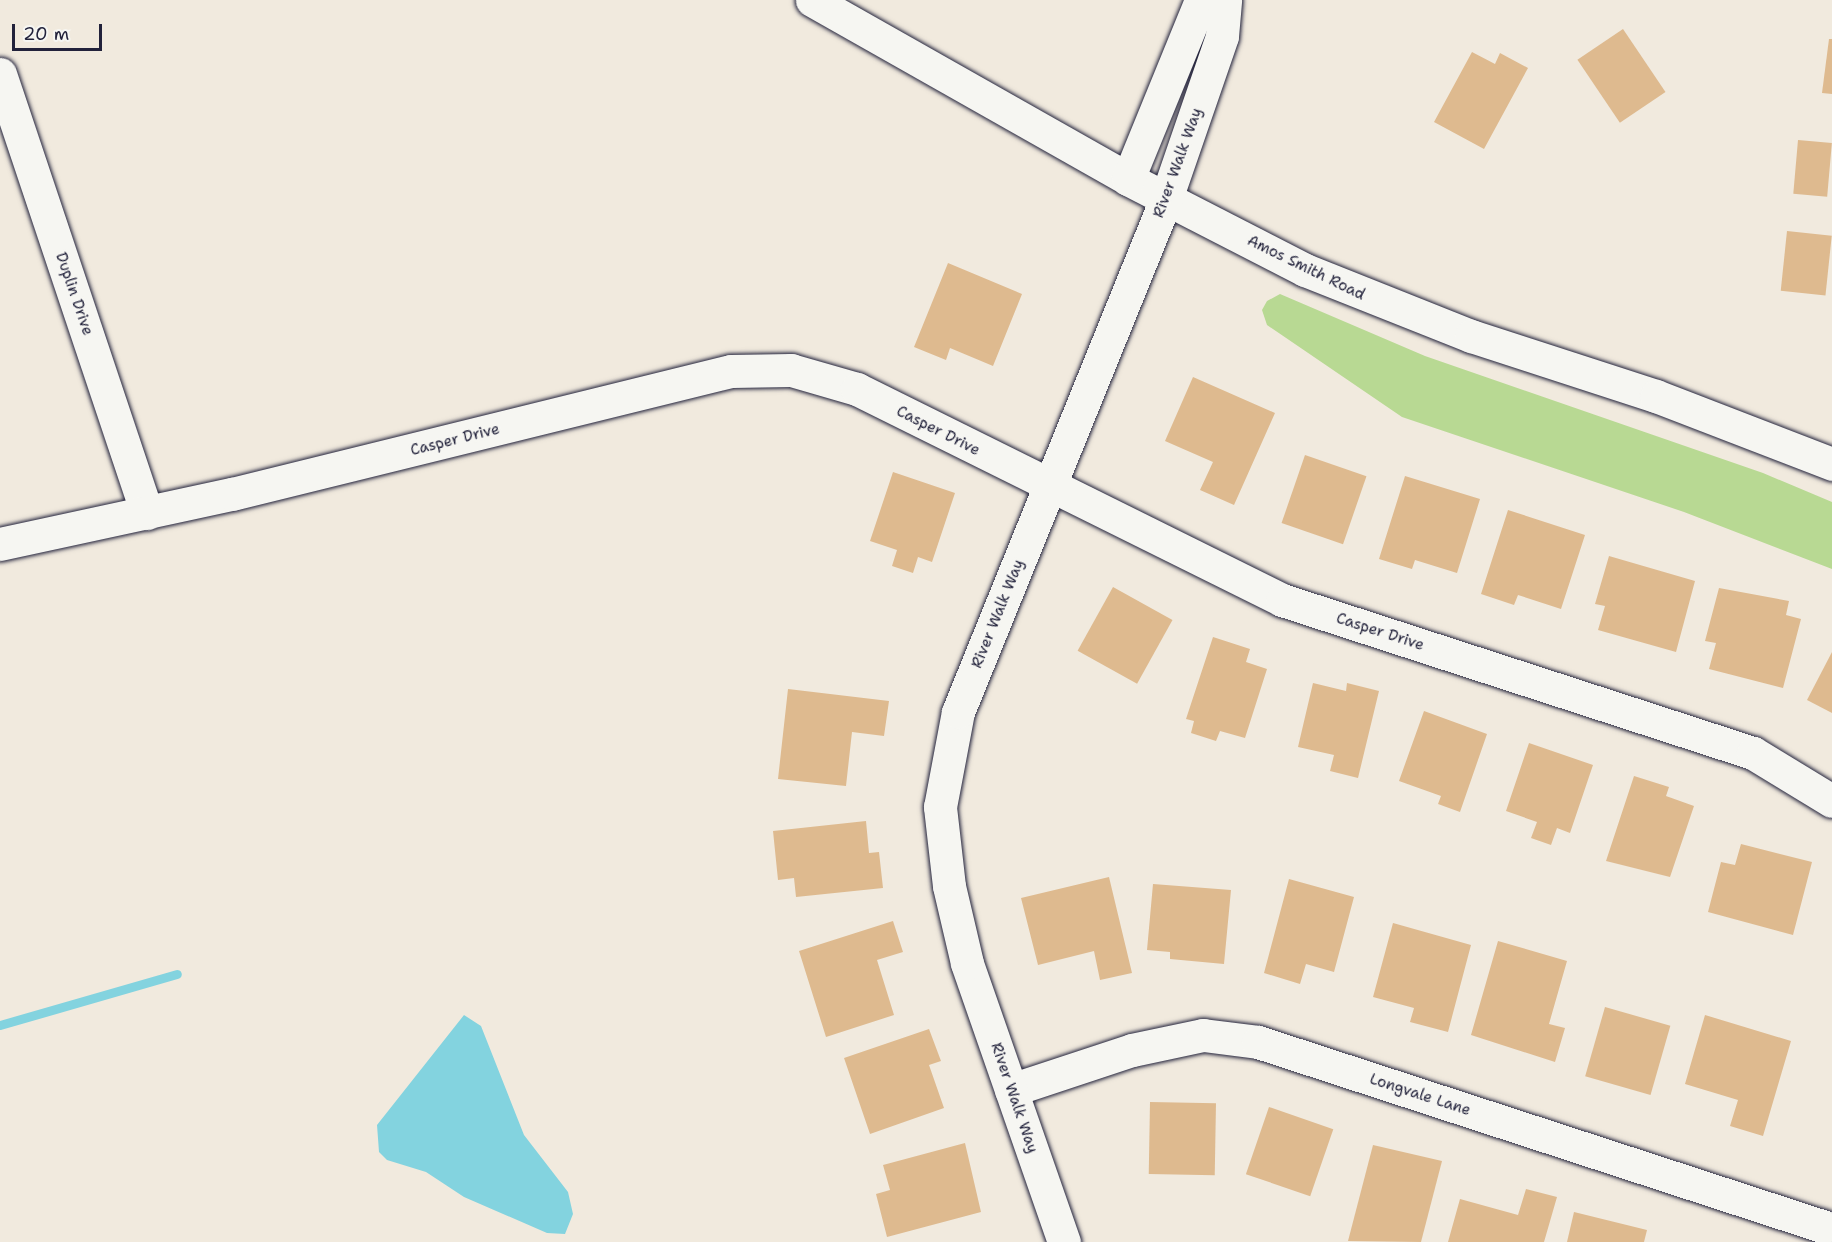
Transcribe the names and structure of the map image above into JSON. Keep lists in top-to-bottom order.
{
  "streets": {
    "street": [
      "River Walk Way",
      "Amos Smith Road",
      "Duplin Drive",
      "Casper Drive",
      "Longvale Lane"
    ]
  },
  "crossings": [
    ["River Walk Way", "Amos Smith Road"],
    ["River Walk Way", "Casper Drive"],
    ["River Walk Way", "Longvale Lane"],
    ["Duplin Drive", "Casper Drive"]
  ],
  "scale_bar": "20 m"
}
